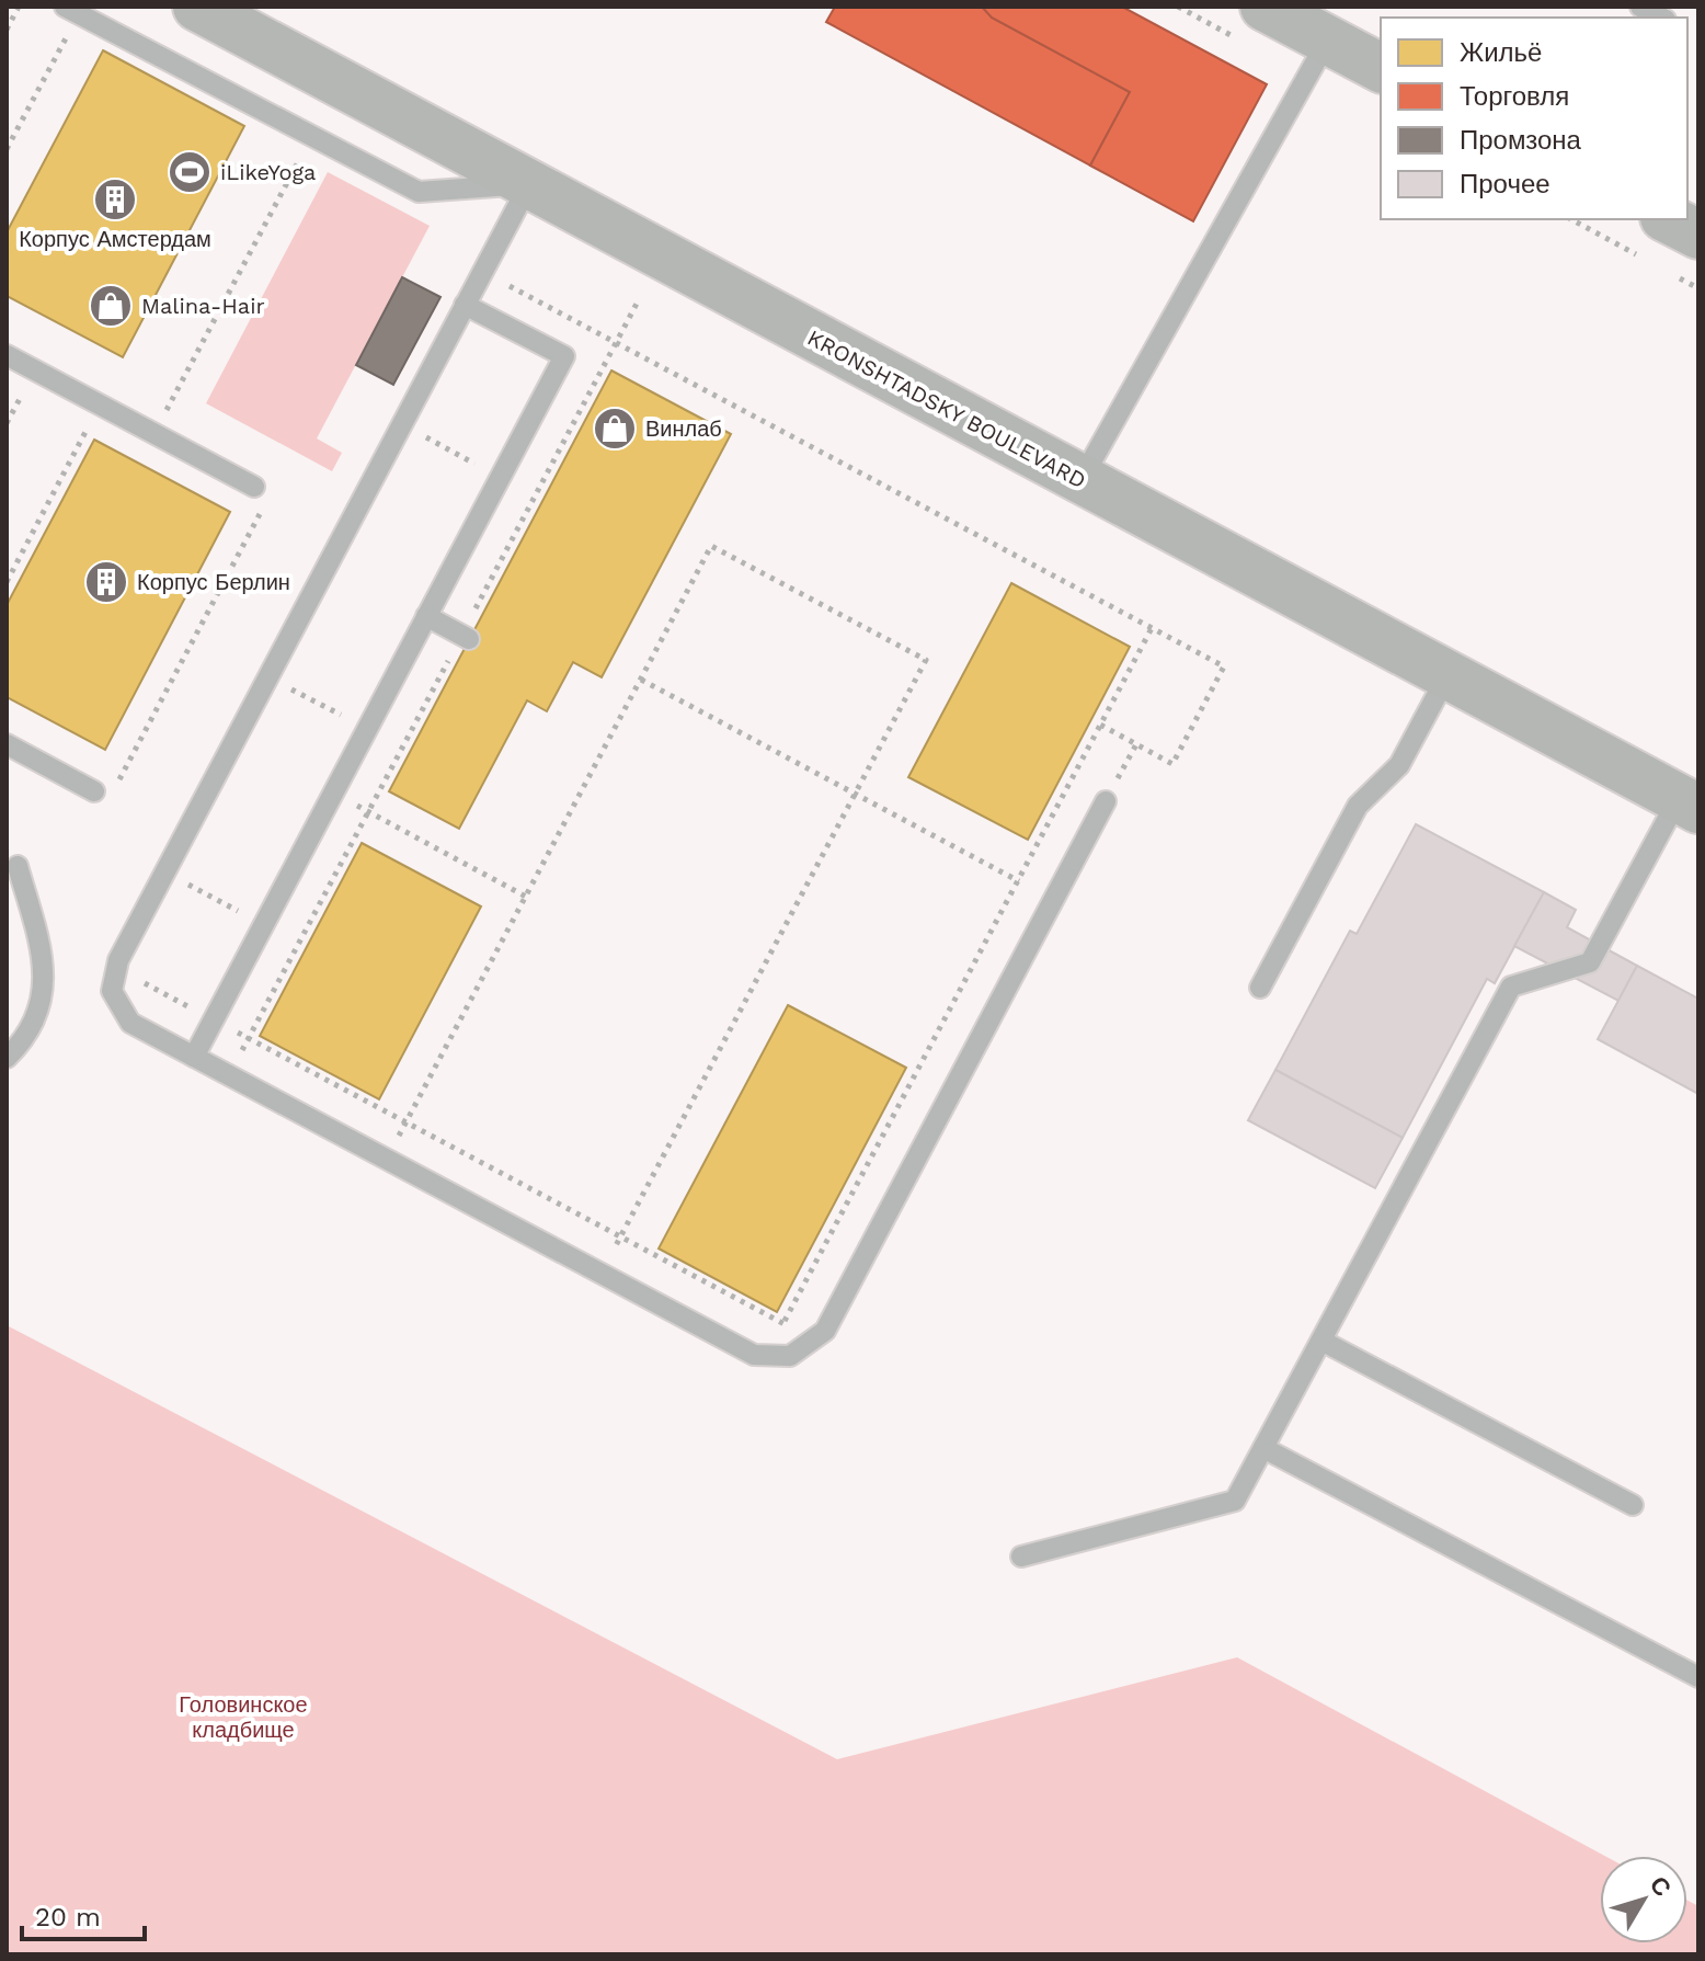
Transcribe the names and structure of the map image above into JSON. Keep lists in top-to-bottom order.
{
  "streets": {
    "street": ["KRONSHTADSKY BOULEVARD"]
  },
  "parks": ["Головинское кладбище"],
  "places": {
    "sports": ["iLikeYoga"],
    "building": ["Корпус Амстердам", "Корпус Берлин"],
    "shop": ["Malina-Hair", "Винлаб"]
  },
  "legend": [
    "Жильё",
    "Торговля",
    "Промзона",
    "Прочее"
  ],
  "scale_bar": "20 m",
  "north": "top right"
}
